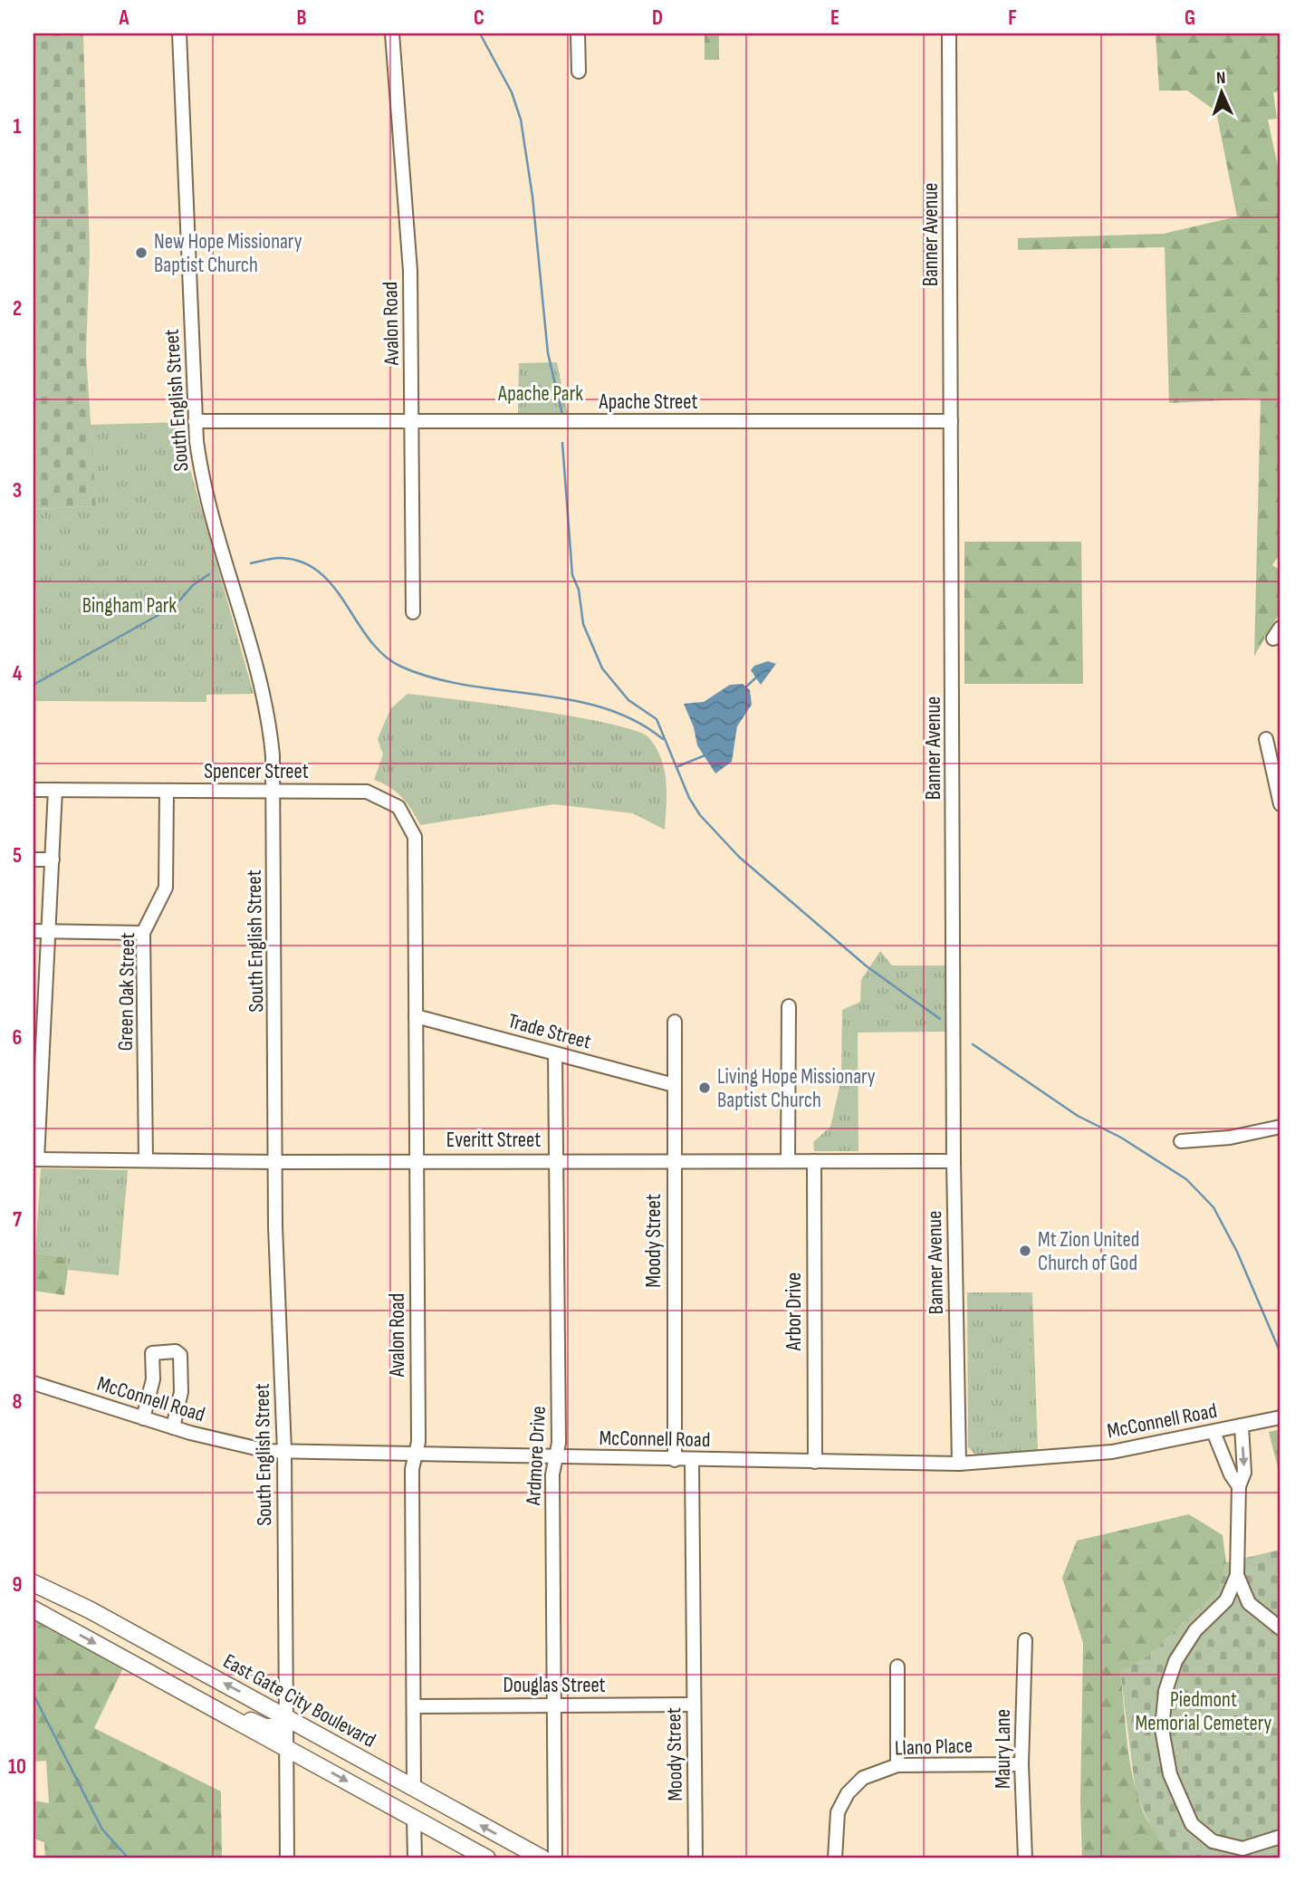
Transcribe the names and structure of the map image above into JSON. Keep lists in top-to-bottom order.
{
  "streets": {
    "main road": ["East Gate City Boulevard"],
    "street": [
      "Banner Avenue",
      "Avalon Road",
      "South English Street",
      "Apache Street",
      "Spencer Street",
      "Green Oak Street",
      "Trade Street",
      "Everitt Street",
      "Moody Street",
      "Arbor Drive",
      "McConnell Road",
      "Ardmore Drive",
      "Douglas Street",
      "Llano Place",
      "Maury Lane"
    ]
  },
  "crossings": [
    ["Banner Avenue", "Apache Street"],
    ["Banner Avenue", "Everitt Street"],
    ["Banner Avenue", "McConnell Road"],
    ["Avalon Road", "Apache Street"],
    ["Avalon Road", "Spencer Street"],
    ["Avalon Road", "Trade Street"],
    ["Avalon Road", "Everitt Street"],
    ["Avalon Road", "McConnell Road"],
    ["Avalon Road", "Douglas Street"],
    ["Avalon Road", "East Gate City Boulevard"],
    ["South English Street", "Apache Street"],
    ["South English Street", "Spencer Street"],
    ["South English Street", "Everitt Street"],
    ["South English Street", "McConnell Road"],
    ["South English Street", "East Gate City Boulevard"],
    ["Spencer Street", "Green Oak Street"],
    ["Green Oak Street", "Everitt Street"],
    ["Trade Street", "Moody Street"],
    ["Trade Street", "Ardmore Drive"],
    ["Everitt Street", "Moody Street"],
    ["Everitt Street", "Arbor Drive"],
    ["Everitt Street", "Ardmore Drive"],
    ["Moody Street", "McConnell Road"],
    ["Moody Street", "Douglas Street"],
    ["Arbor Drive", "McConnell Road"],
    ["McConnell Road", "Ardmore Drive"],
    ["Ardmore Drive", "Douglas Street"],
    ["Llano Place", "Maury Lane"]
  ],
  "parks": ["Apache Park", "Bingham Park", "Piedmont Memorial Cemetery"],
  "places": ["New Hope Missionary Baptist Church", "Living Hope Missionary Baptist Church", "Mt Zion United Church of God"],
  "north": "top",
  "grid": {
    "columns": [
      "A",
      "B",
      "C",
      "D",
      "E",
      "F",
      "G"
    ],
    "rows": [
      "1",
      "2",
      "3",
      "4",
      "5",
      "6",
      "7",
      "8",
      "9",
      "10"
    ]
  }
}
